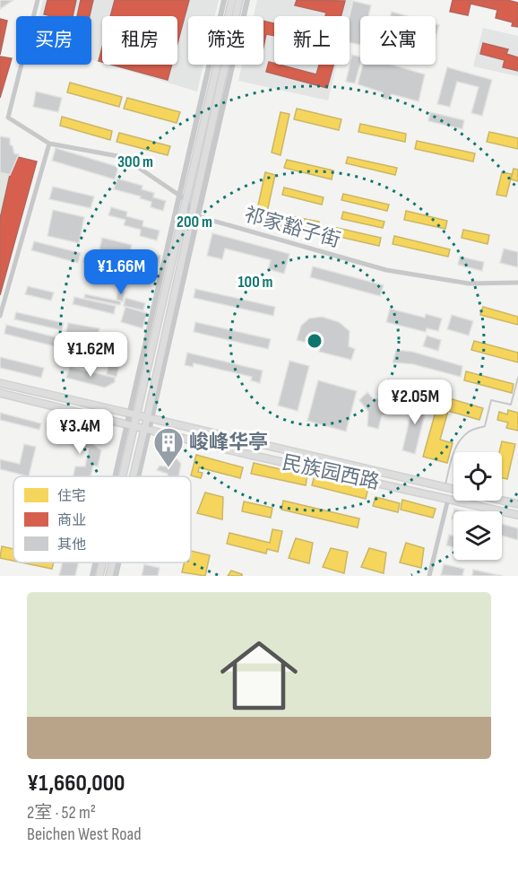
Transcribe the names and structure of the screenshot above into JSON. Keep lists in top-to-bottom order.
{
  "streets": {
    "main road": ["民族园西路"],
    "street": ["祁家豁子街"]
  },
  "places": {
    "building": ["峻峰华亭"]
  },
  "legend": ["住宅", "商业", "其他"],
  "page": {
    "chip": [
      "买房",
      "租房",
      "筛选",
      "新上",
      "公寓"
    ],
    "price": [
      "¥1.66M",
      "¥1.62M",
      "¥2.05M",
      "¥3.4M"
    ],
    "list": [
      {
        "name": "¥1,660,000",
        "note": "2室 · 52 m² · Beichen West Road"
      }
    ]
  },
  "rings": ["300 m", "200 m", "100 m"]
}
